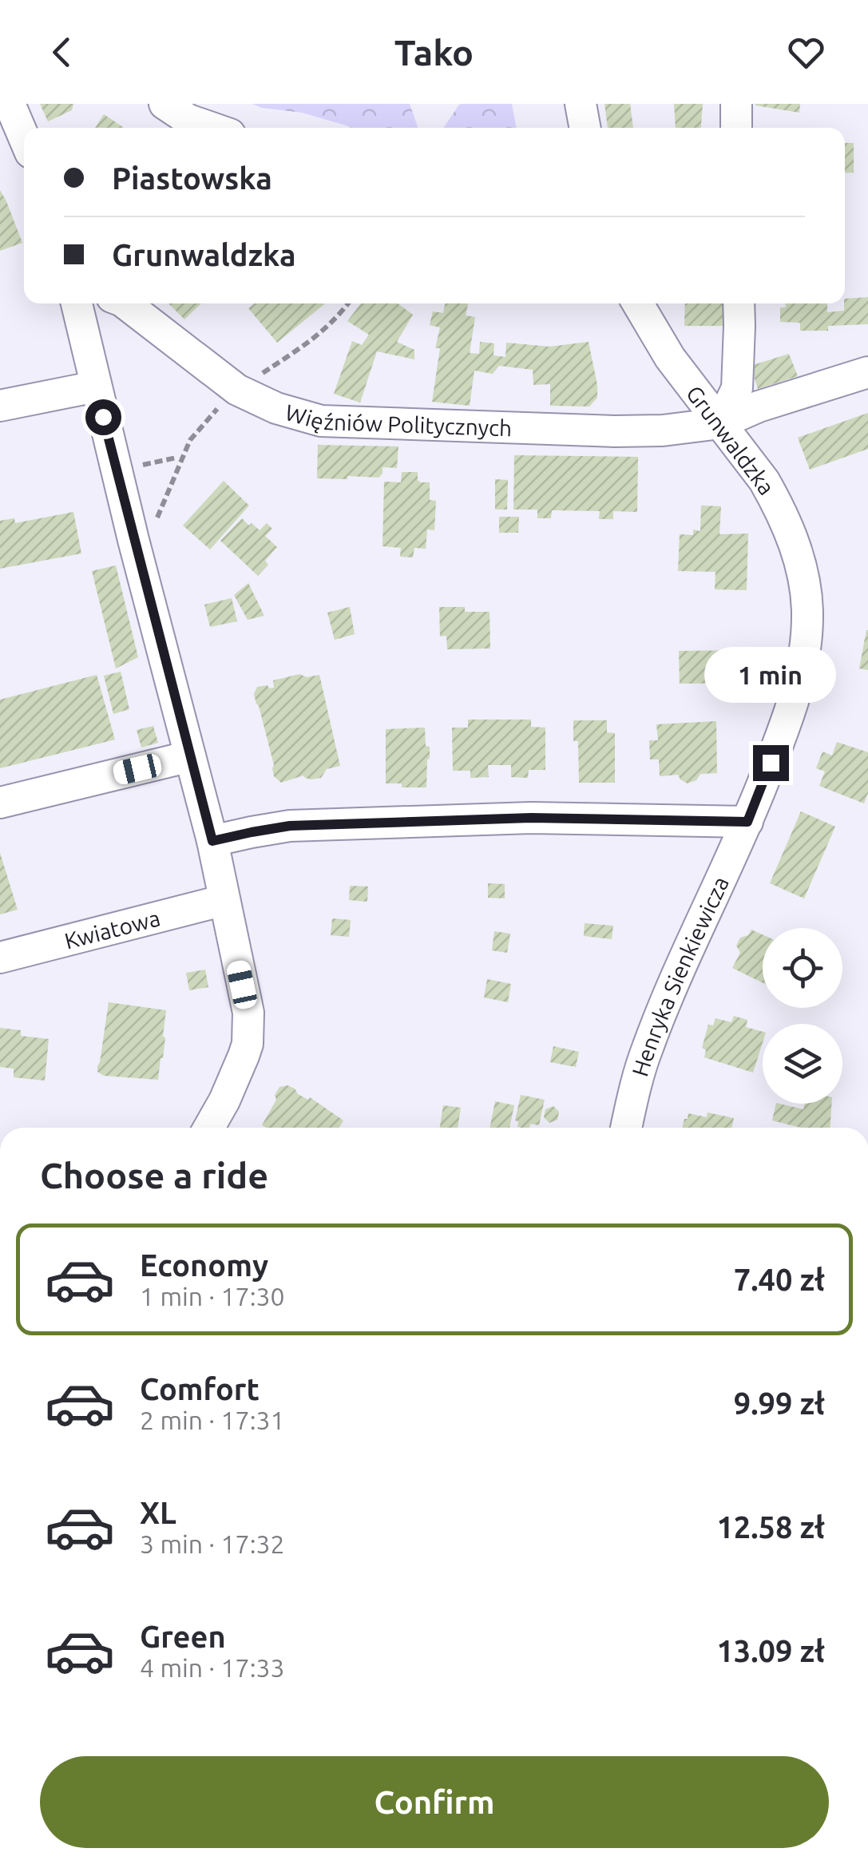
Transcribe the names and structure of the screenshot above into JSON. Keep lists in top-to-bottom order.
{
  "streets": {
    "street": [
      "Więźniów Politycznych",
      "Grunwaldzka",
      "Kwiatowa",
      "Henryka Sienkiewicza"
    ]
  },
  "crossings": [
    ["Więźniów Politycznych", "Grunwaldzka"],
    ["Grunwaldzka", "Henryka Sienkiewicza"]
  ],
  "page": {
    "header": "Tako",
    "banner": ["Piastowska", "Grunwaldzka"],
    "bubble": "1 min",
    "heading": "Choose a ride",
    "list": [
      {
        "name": "Economy",
        "note": "1 min · 17:30",
        "value": "7.40 zł"
      },
      {
        "name": "Comfort",
        "note": "2 min · 17:31",
        "value": "9.99 zł"
      },
      {
        "name": "XL",
        "note": "3 min · 17:32",
        "value": "12.58 zł"
      },
      {
        "name": "Green",
        "note": "4 min · 17:33",
        "value": "13.09 zł"
      }
    ],
    "buttons": "Confirm"
  }
}
